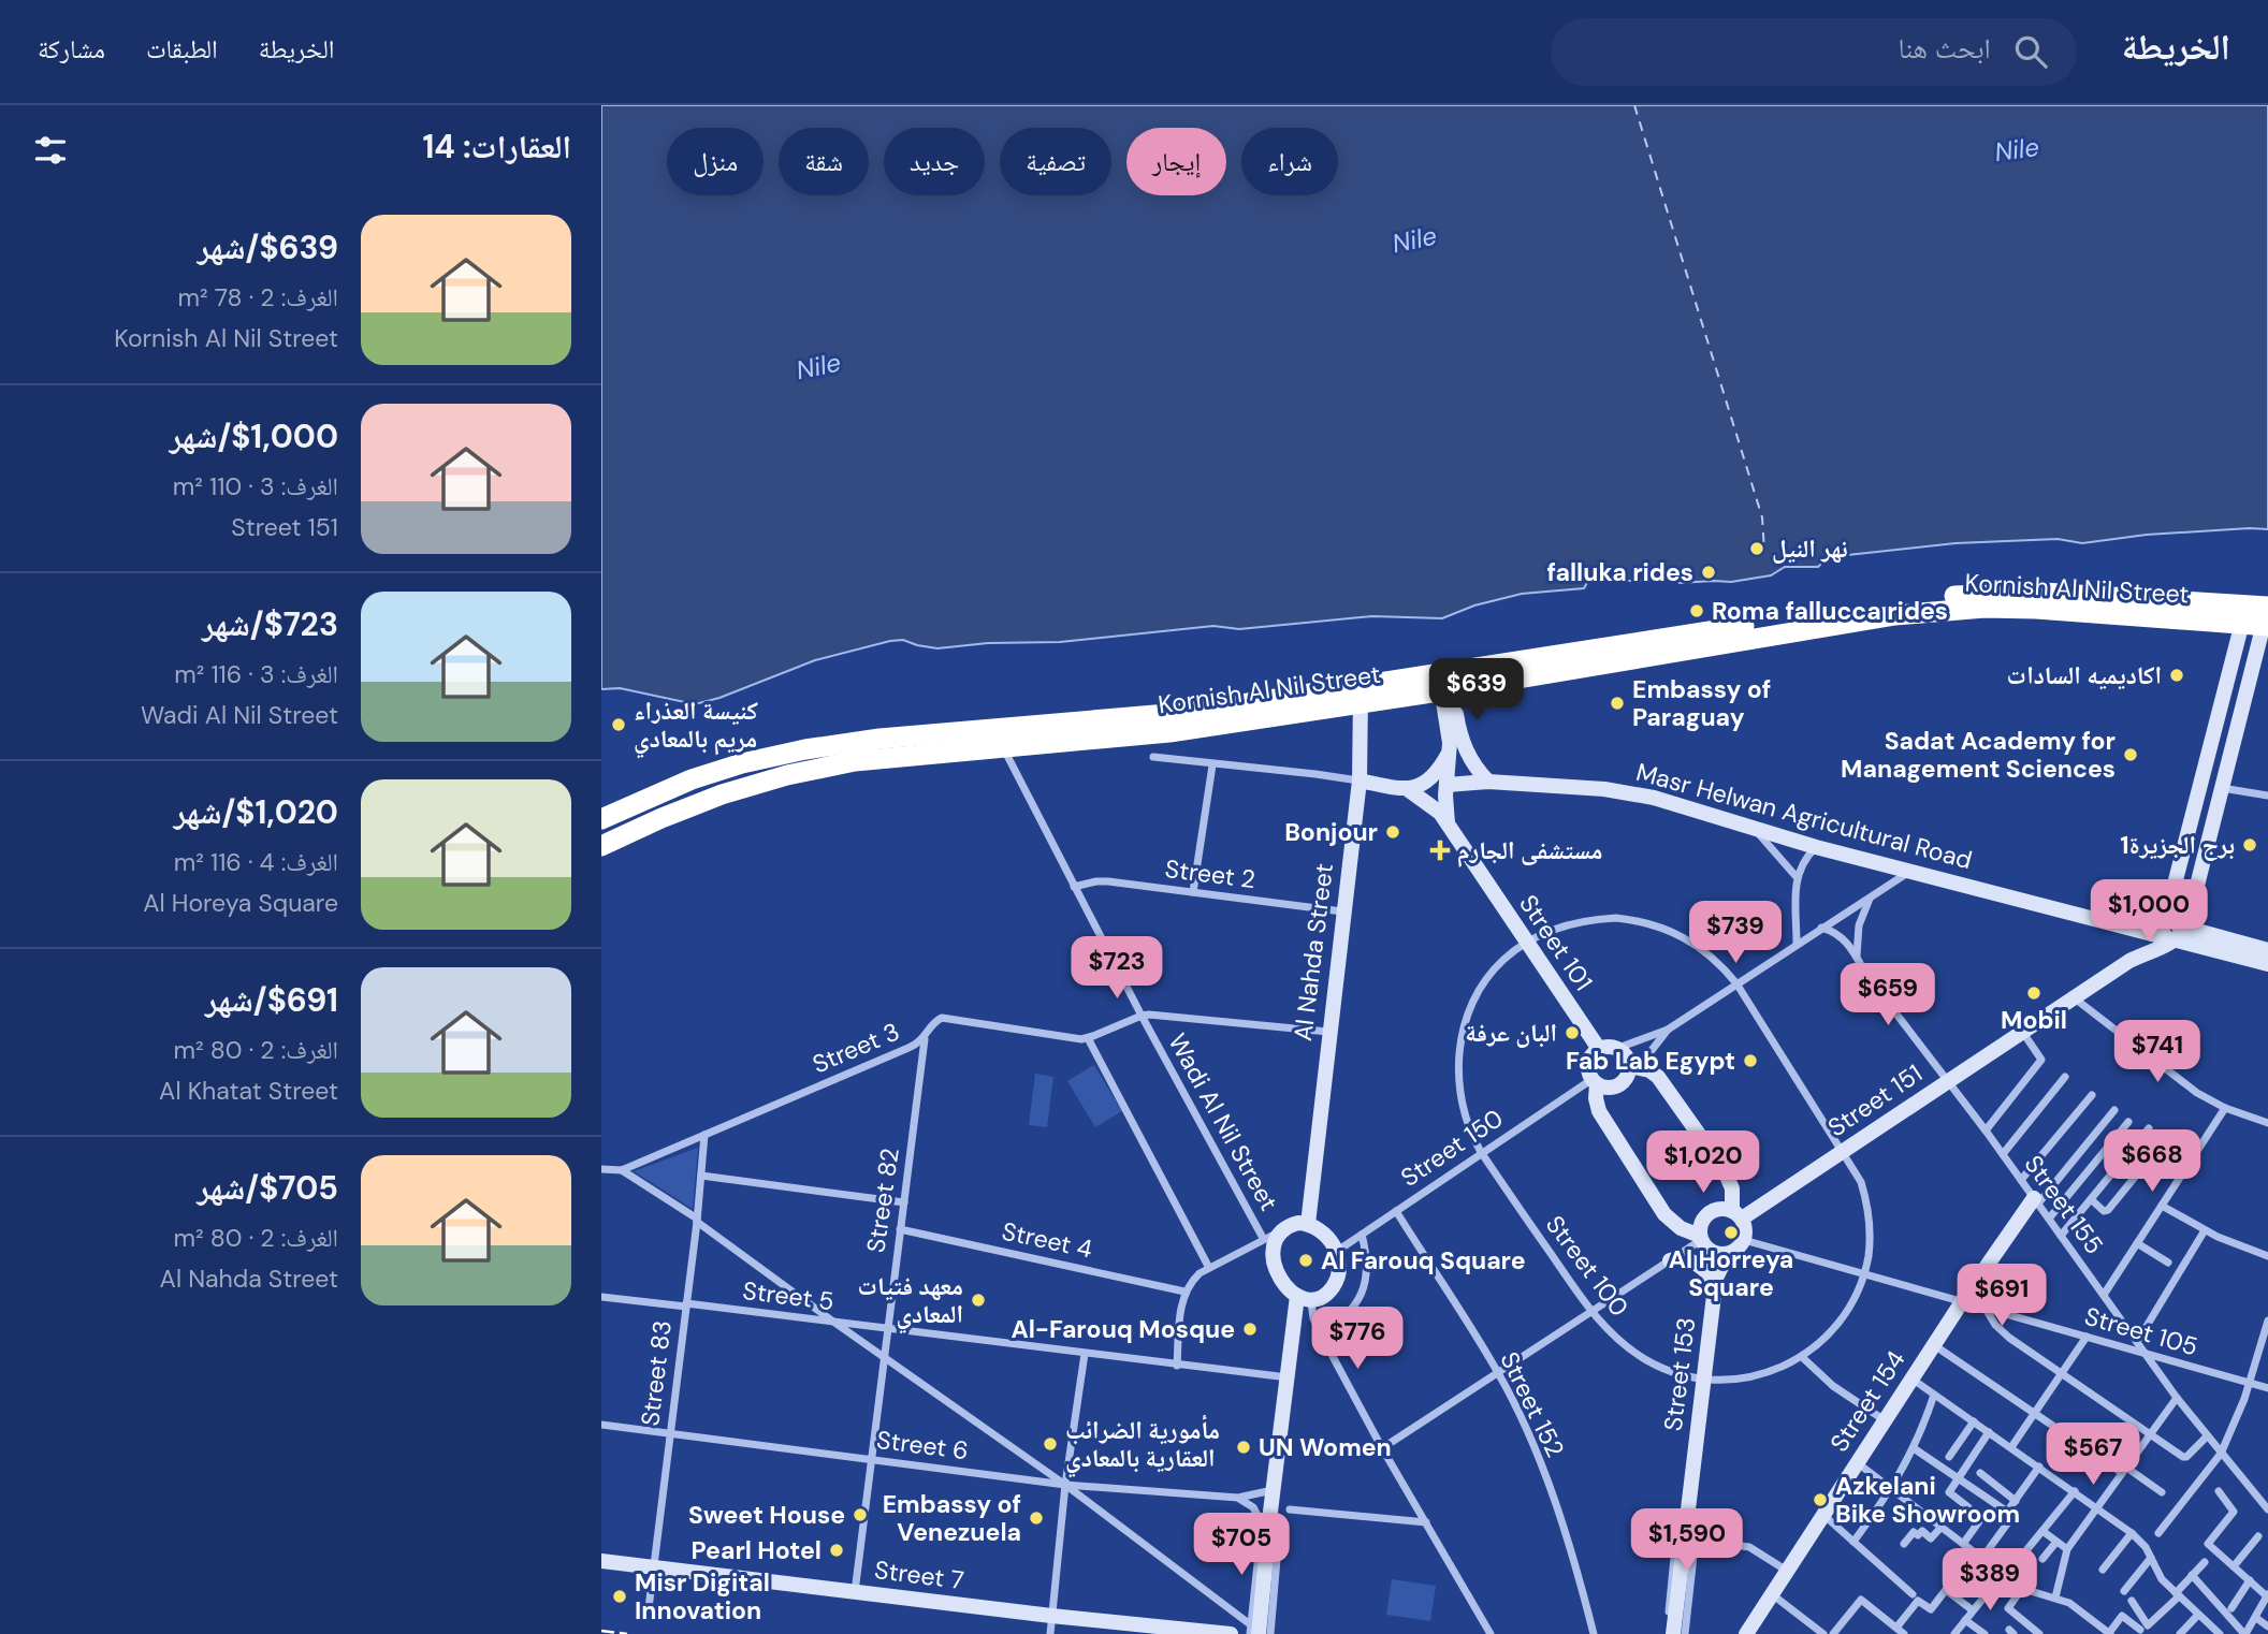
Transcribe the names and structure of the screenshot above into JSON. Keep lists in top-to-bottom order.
{
  "streets": {
    "highway": ["Kornish Al Nil Street"],
    "street": [
      "Masr Helwan Agricultural Road",
      "Street 2",
      "Street 101",
      "Al Nahda Street",
      "Street 3",
      "Street 151",
      "Wadi Al Nil Street",
      "Street 150",
      "Street 82",
      "Street 155",
      "Street 4",
      "Street 100",
      "Street 5",
      "Street 105",
      "Street 83",
      "Street 153",
      "Street 154",
      "Street 152",
      "Street 6",
      "Street 7"
    ]
  },
  "crossings": [
    ["Kornish Al Nil Street", "Al Nahda Street"],
    ["Kornish Al Nil Street", "Wadi Al Nil Street"],
    ["Masr Helwan Agricultural Road", "Street 151"],
    ["Street 2", "Al Nahda Street"],
    ["Street 2", "Wadi Al Nil Street"],
    ["Street 101", "Street 150"],
    ["Street 101", "Street 100"],
    ["Al Nahda Street", "Street 150"],
    ["Street 3", "Street 82"],
    ["Street 3", "Street 83"],
    ["Street 151", "Street 155"],
    ["Street 151", "Street 100"],
    ["Street 151", "Street 105"],
    ["Street 151", "Street 153"],
    ["Street 150", "Street 100"],
    ["Street 150", "Street 152"],
    ["Street 82", "Street 4"],
    ["Street 82", "Street 5"],
    ["Street 82", "Street 6"],
    ["Street 82", "Street 7"],
    ["Street 155", "Street 105"],
    ["Street 155", "Street 154"],
    ["Street 100", "Street 105"],
    ["Street 100", "Street 153"],
    ["Street 5", "Street 83"],
    ["Street 105", "Street 153"],
    ["Street 105", "Street 154"],
    ["Street 83", "Street 6"],
    ["Street 83", "Street 7"]
  ],
  "water": ["Nile"],
  "places": {
    "other": [
      "نهر النيل",
      "falluka rides",
      "Roma fallucca rides",
      "اكاديميه السادات",
      "Embassy of Paraguay",
      "كنيسة العذراء مريم بالمعادي",
      "Sadat Academy for Management Sciences",
      "Bonjour",
      "برج الجزيرة1",
      "Mobil",
      "البان عرفة",
      "Fab Lab Egypt",
      "Al Horreya Square",
      "Al Farouq Square",
      "معهد فتيات المعادي",
      "Al-Farouq Mosque",
      "مأمورية الضرائب العقارية بالمعادي",
      "UN Women",
      "Azkelani Bike Showroom",
      "Sweet House",
      "Embassy of Venezuela",
      "Pearl Hotel",
      "Misr Digital Innovation"
    ],
    "health": ["مستشفى الجارم"]
  },
  "page": {
    "header": "الخريطة",
    "search": "ابحث هنا",
    "nav": ["الخريطة", "الطبقات", "مشاركة"],
    "heading": "العقارات: 14",
    "chip": [
      "شراء",
      "إيجار",
      "تصفية",
      "جديد",
      "شقة",
      "منزل"
    ],
    "list": [
      {
        "name": "$639/شهر",
        "note": "الغرف: 2 · 78 m² · Kornish Al Nil Street"
      },
      {
        "name": "$1,000/شهر",
        "note": "الغرف: 3 · 110 m² · Street 151"
      },
      {
        "name": "$723/شهر",
        "note": "الغرف: 3 · 116 m² · Wadi Al Nil Street"
      },
      {
        "name": "$1,020/شهر",
        "note": "الغرف: 4 · 116 m² · Al Horeya Square"
      },
      {
        "name": "$691/شهر",
        "note": "الغرف: 2 · 80 m² · Al Khatat Street"
      },
      {
        "name": "$705/شهر",
        "note": "الغرف: 2 · 80 m² · Al Nahda Street"
      }
    ],
    "price": [
      "$639",
      "$1,000",
      "$739",
      "$723",
      "$659",
      "$741",
      "$668",
      "$1,020",
      "$691",
      "$776",
      "$567",
      "$1,590",
      "$705",
      "$389"
    ]
  }
}
